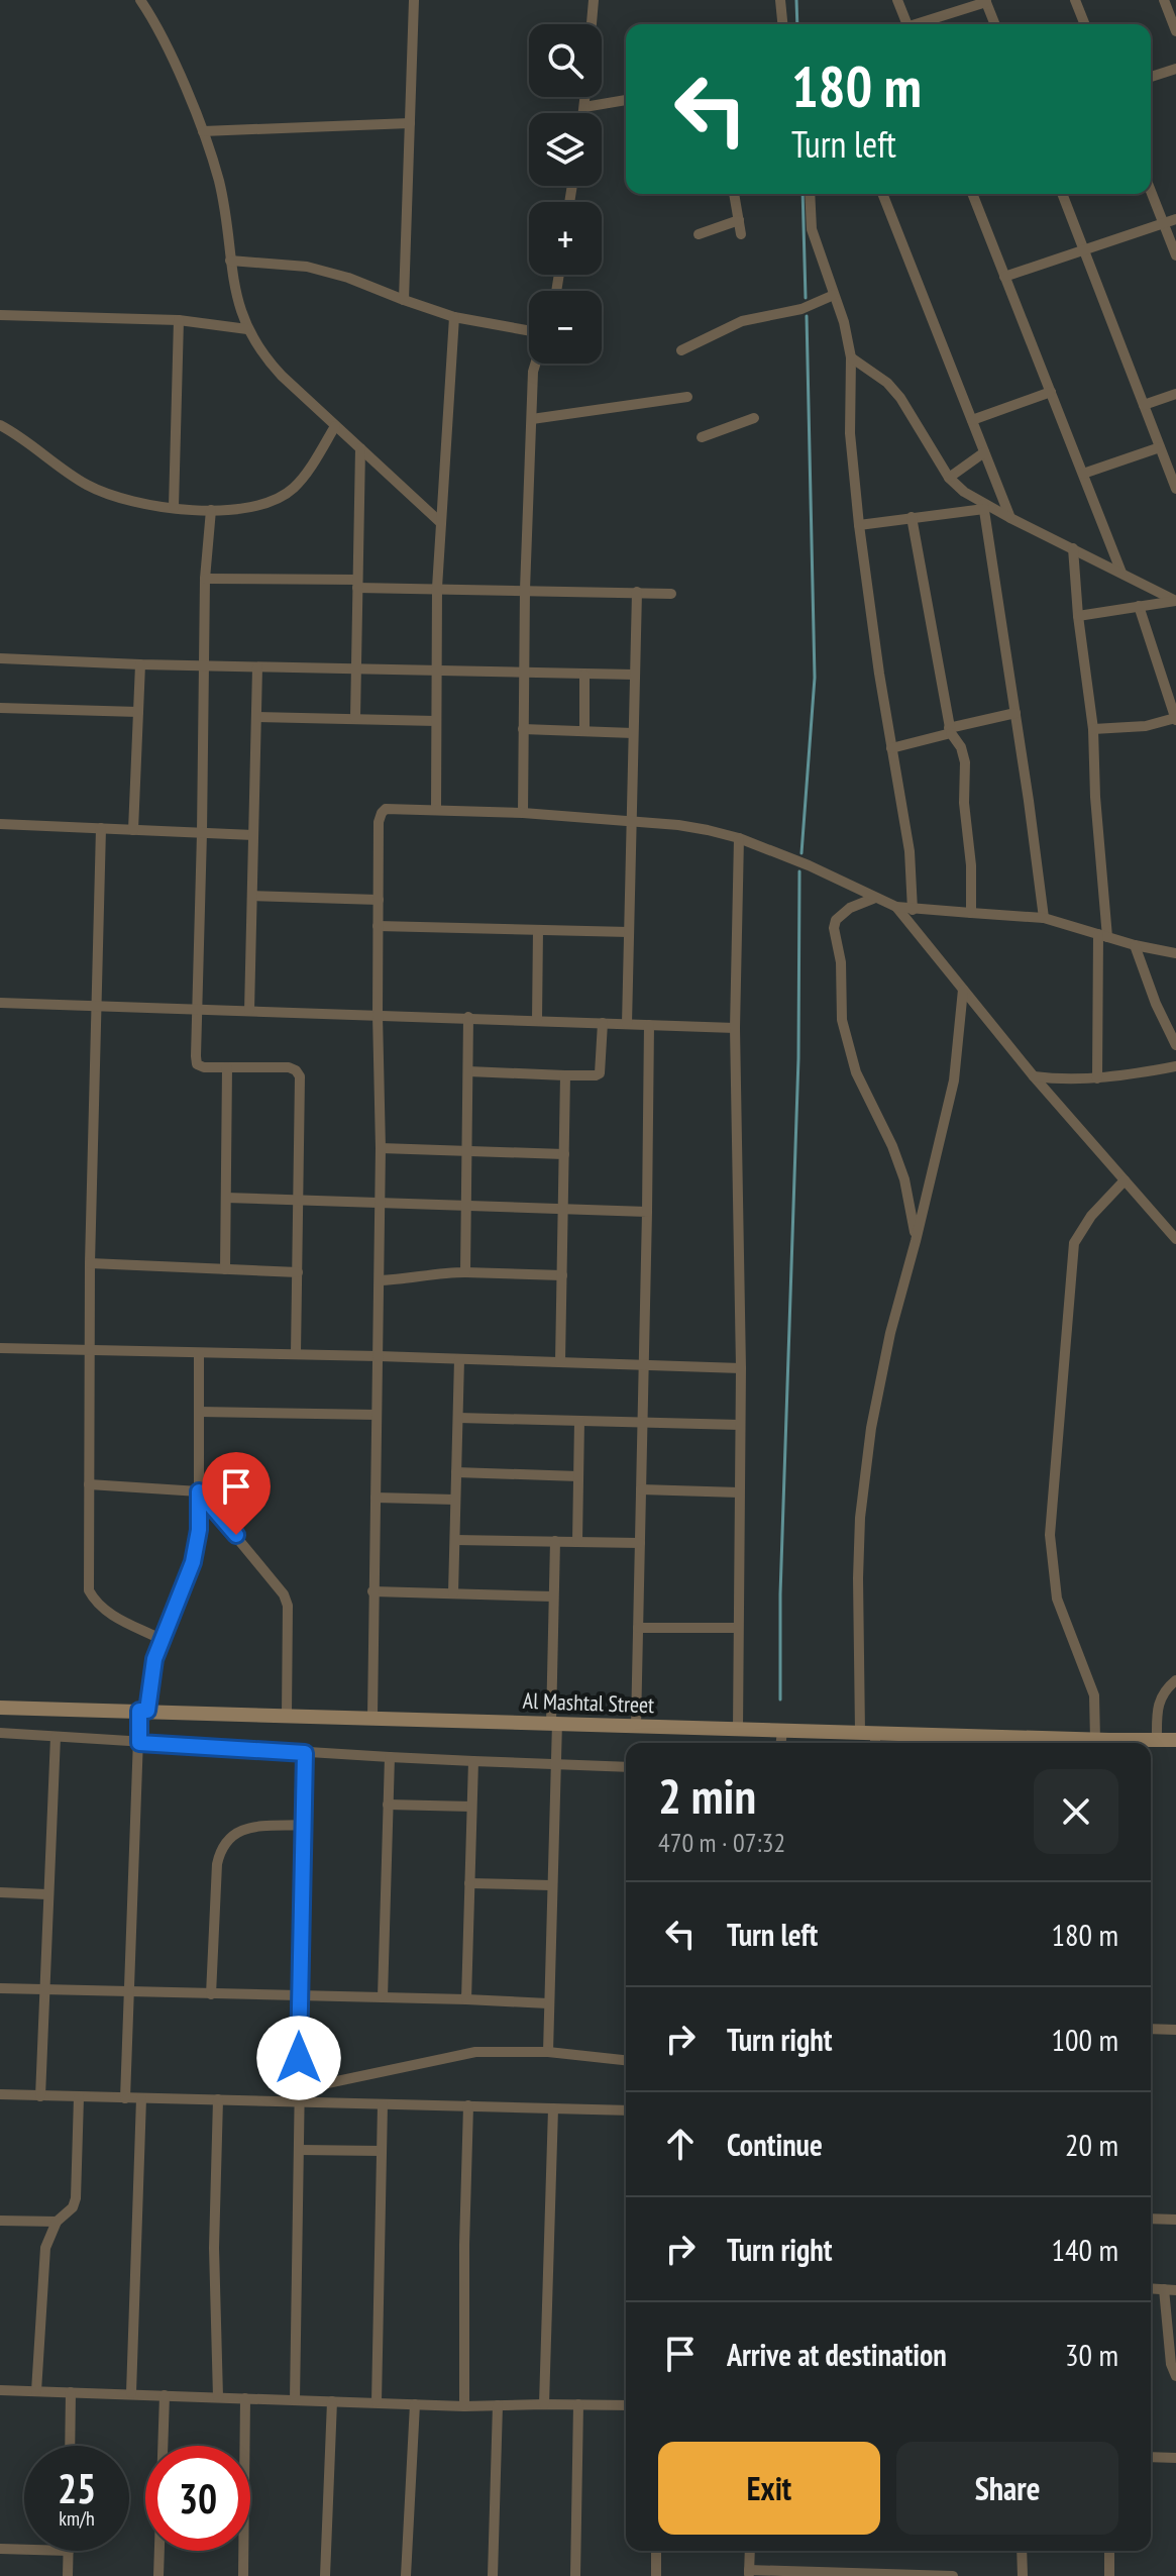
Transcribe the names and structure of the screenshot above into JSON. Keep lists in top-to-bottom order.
{
  "streets": {
    "street": ["Al Mashtal Street"]
  },
  "page": {
    "map_buttons": ["+", "−"],
    "turn": ["180 m", "Turn left"],
    "heading": ["2 min", "470 m · 07:32"],
    "list": [
      {
        "name": "Turn left",
        "value": "180 m"
      },
      {
        "name": "Turn right",
        "value": "100 m"
      },
      {
        "name": "Continue",
        "value": "20 m"
      },
      {
        "name": "Turn right",
        "value": "140 m"
      },
      {
        "name": "Arrive at destination",
        "value": "30 m"
      }
    ],
    "buttons": ["Exit", "Share"],
    "speed": "25 km/h",
    "limit": "30"
  }
}
